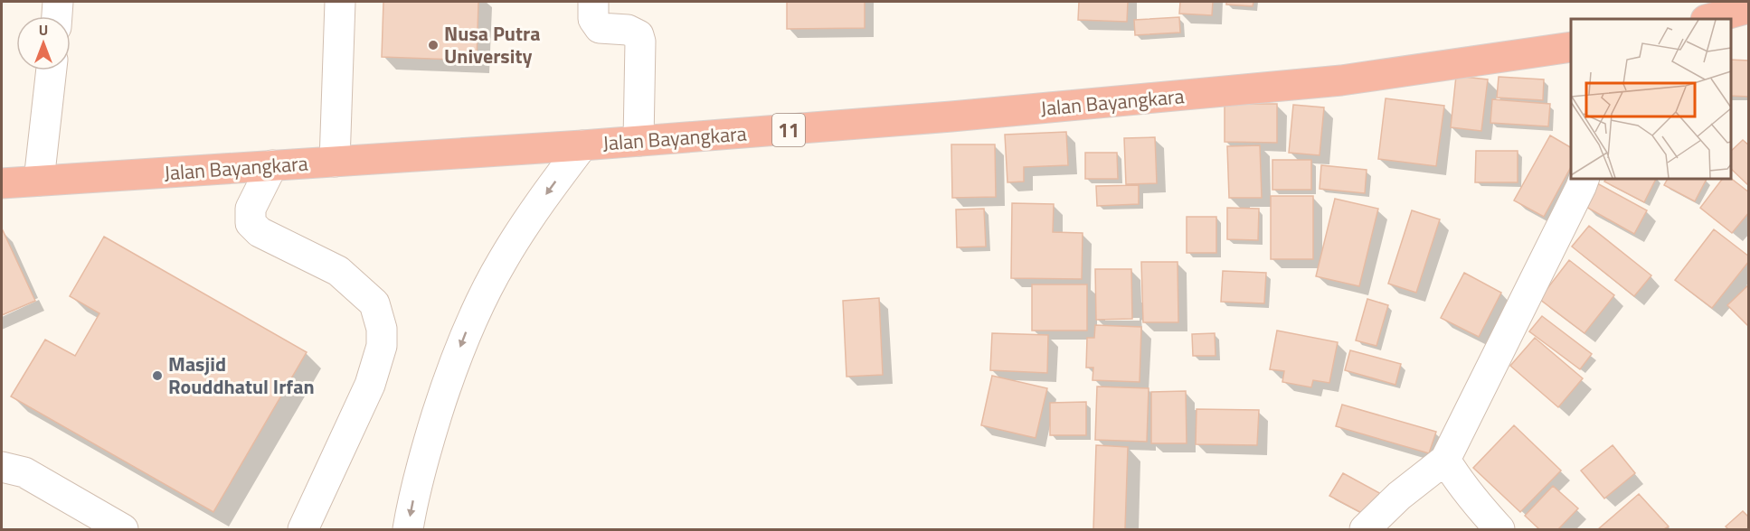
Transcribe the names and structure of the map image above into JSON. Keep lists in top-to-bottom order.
{
  "streets": {
    "highway": ["Jalan Bayangkara", "11"]
  },
  "places": ["Nusa Putra University", "Masjid Rouddhatul Irfan"],
  "north": "top"
}
